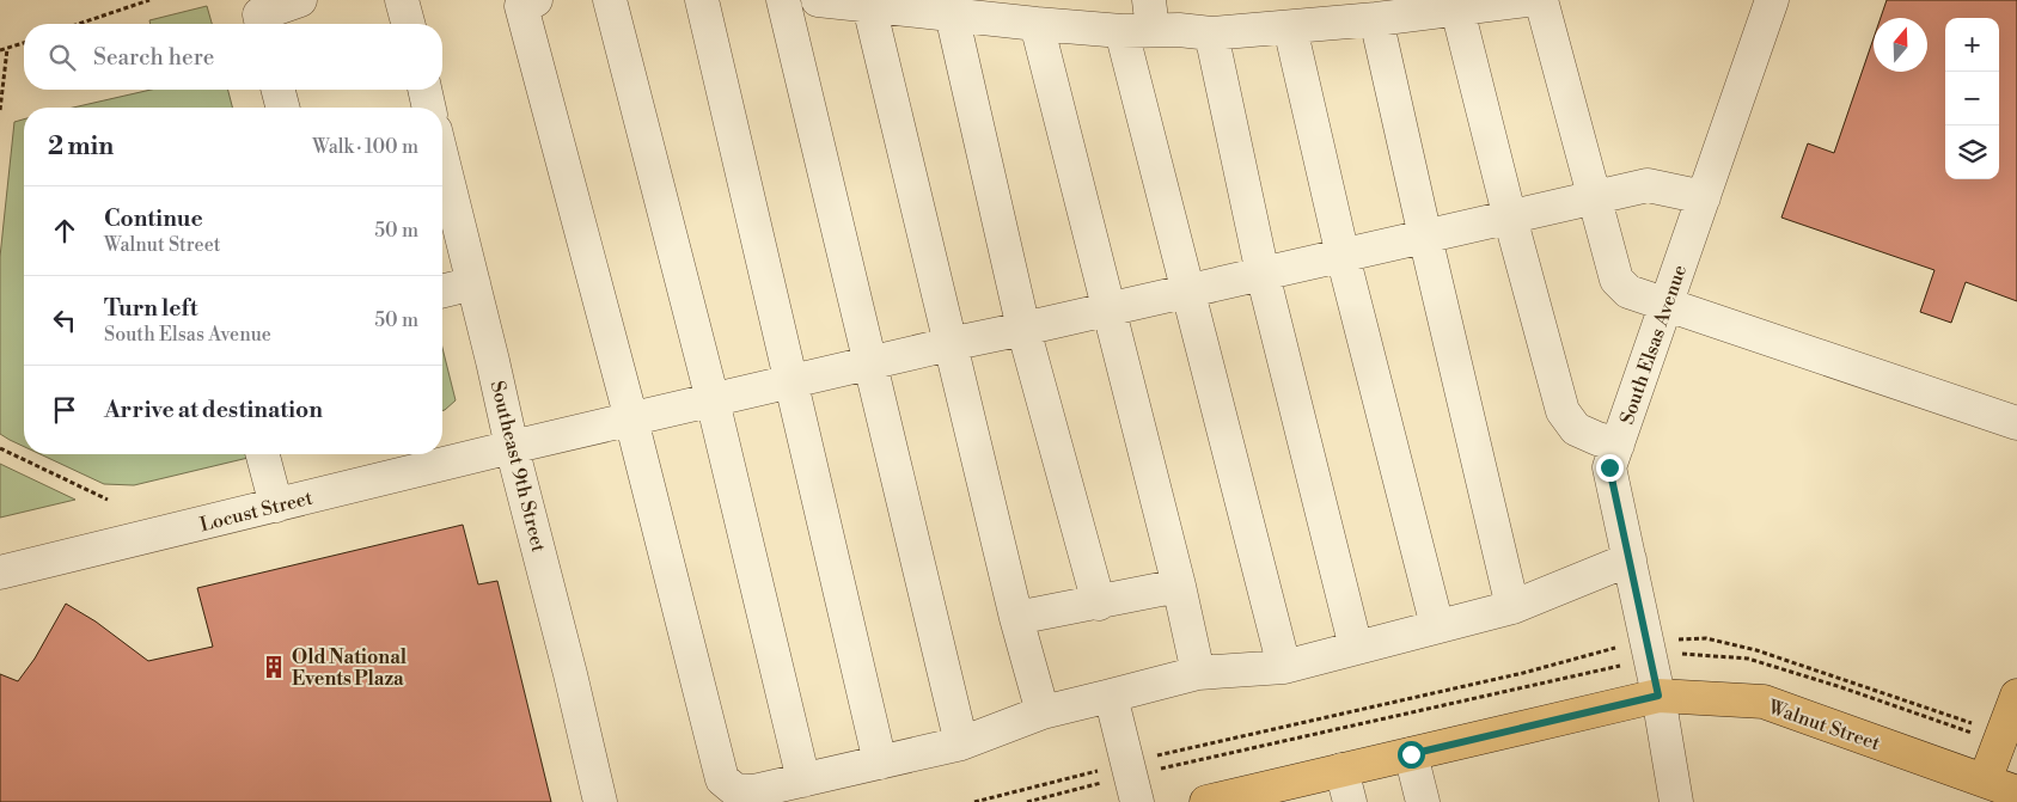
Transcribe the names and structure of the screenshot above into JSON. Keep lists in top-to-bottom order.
{
  "streets": {
    "main road": ["Walnut Street"],
    "street": ["South Elsas Avenue", "Southeast 9th Street", "Locust Street"]
  },
  "crossings": [
    ["South Elsas Avenue", "Locust Street"],
    ["South Elsas Avenue", "Walnut Street"],
    ["Southeast 9th Street", "Locust Street"]
  ],
  "places": {
    "building": ["Old National Events Plaza"]
  },
  "north": "top",
  "page": {
    "map_buttons": ["+", "−"],
    "search": "Search here",
    "heading": ["2 min", "Walk · 100 m"],
    "list": [
      ["Continue", "Walnut Street", "50 m"],
      ["Turn left", "South Elsas Avenue", "50 m"],
      "Arrive at destination"
    ]
  }
}
